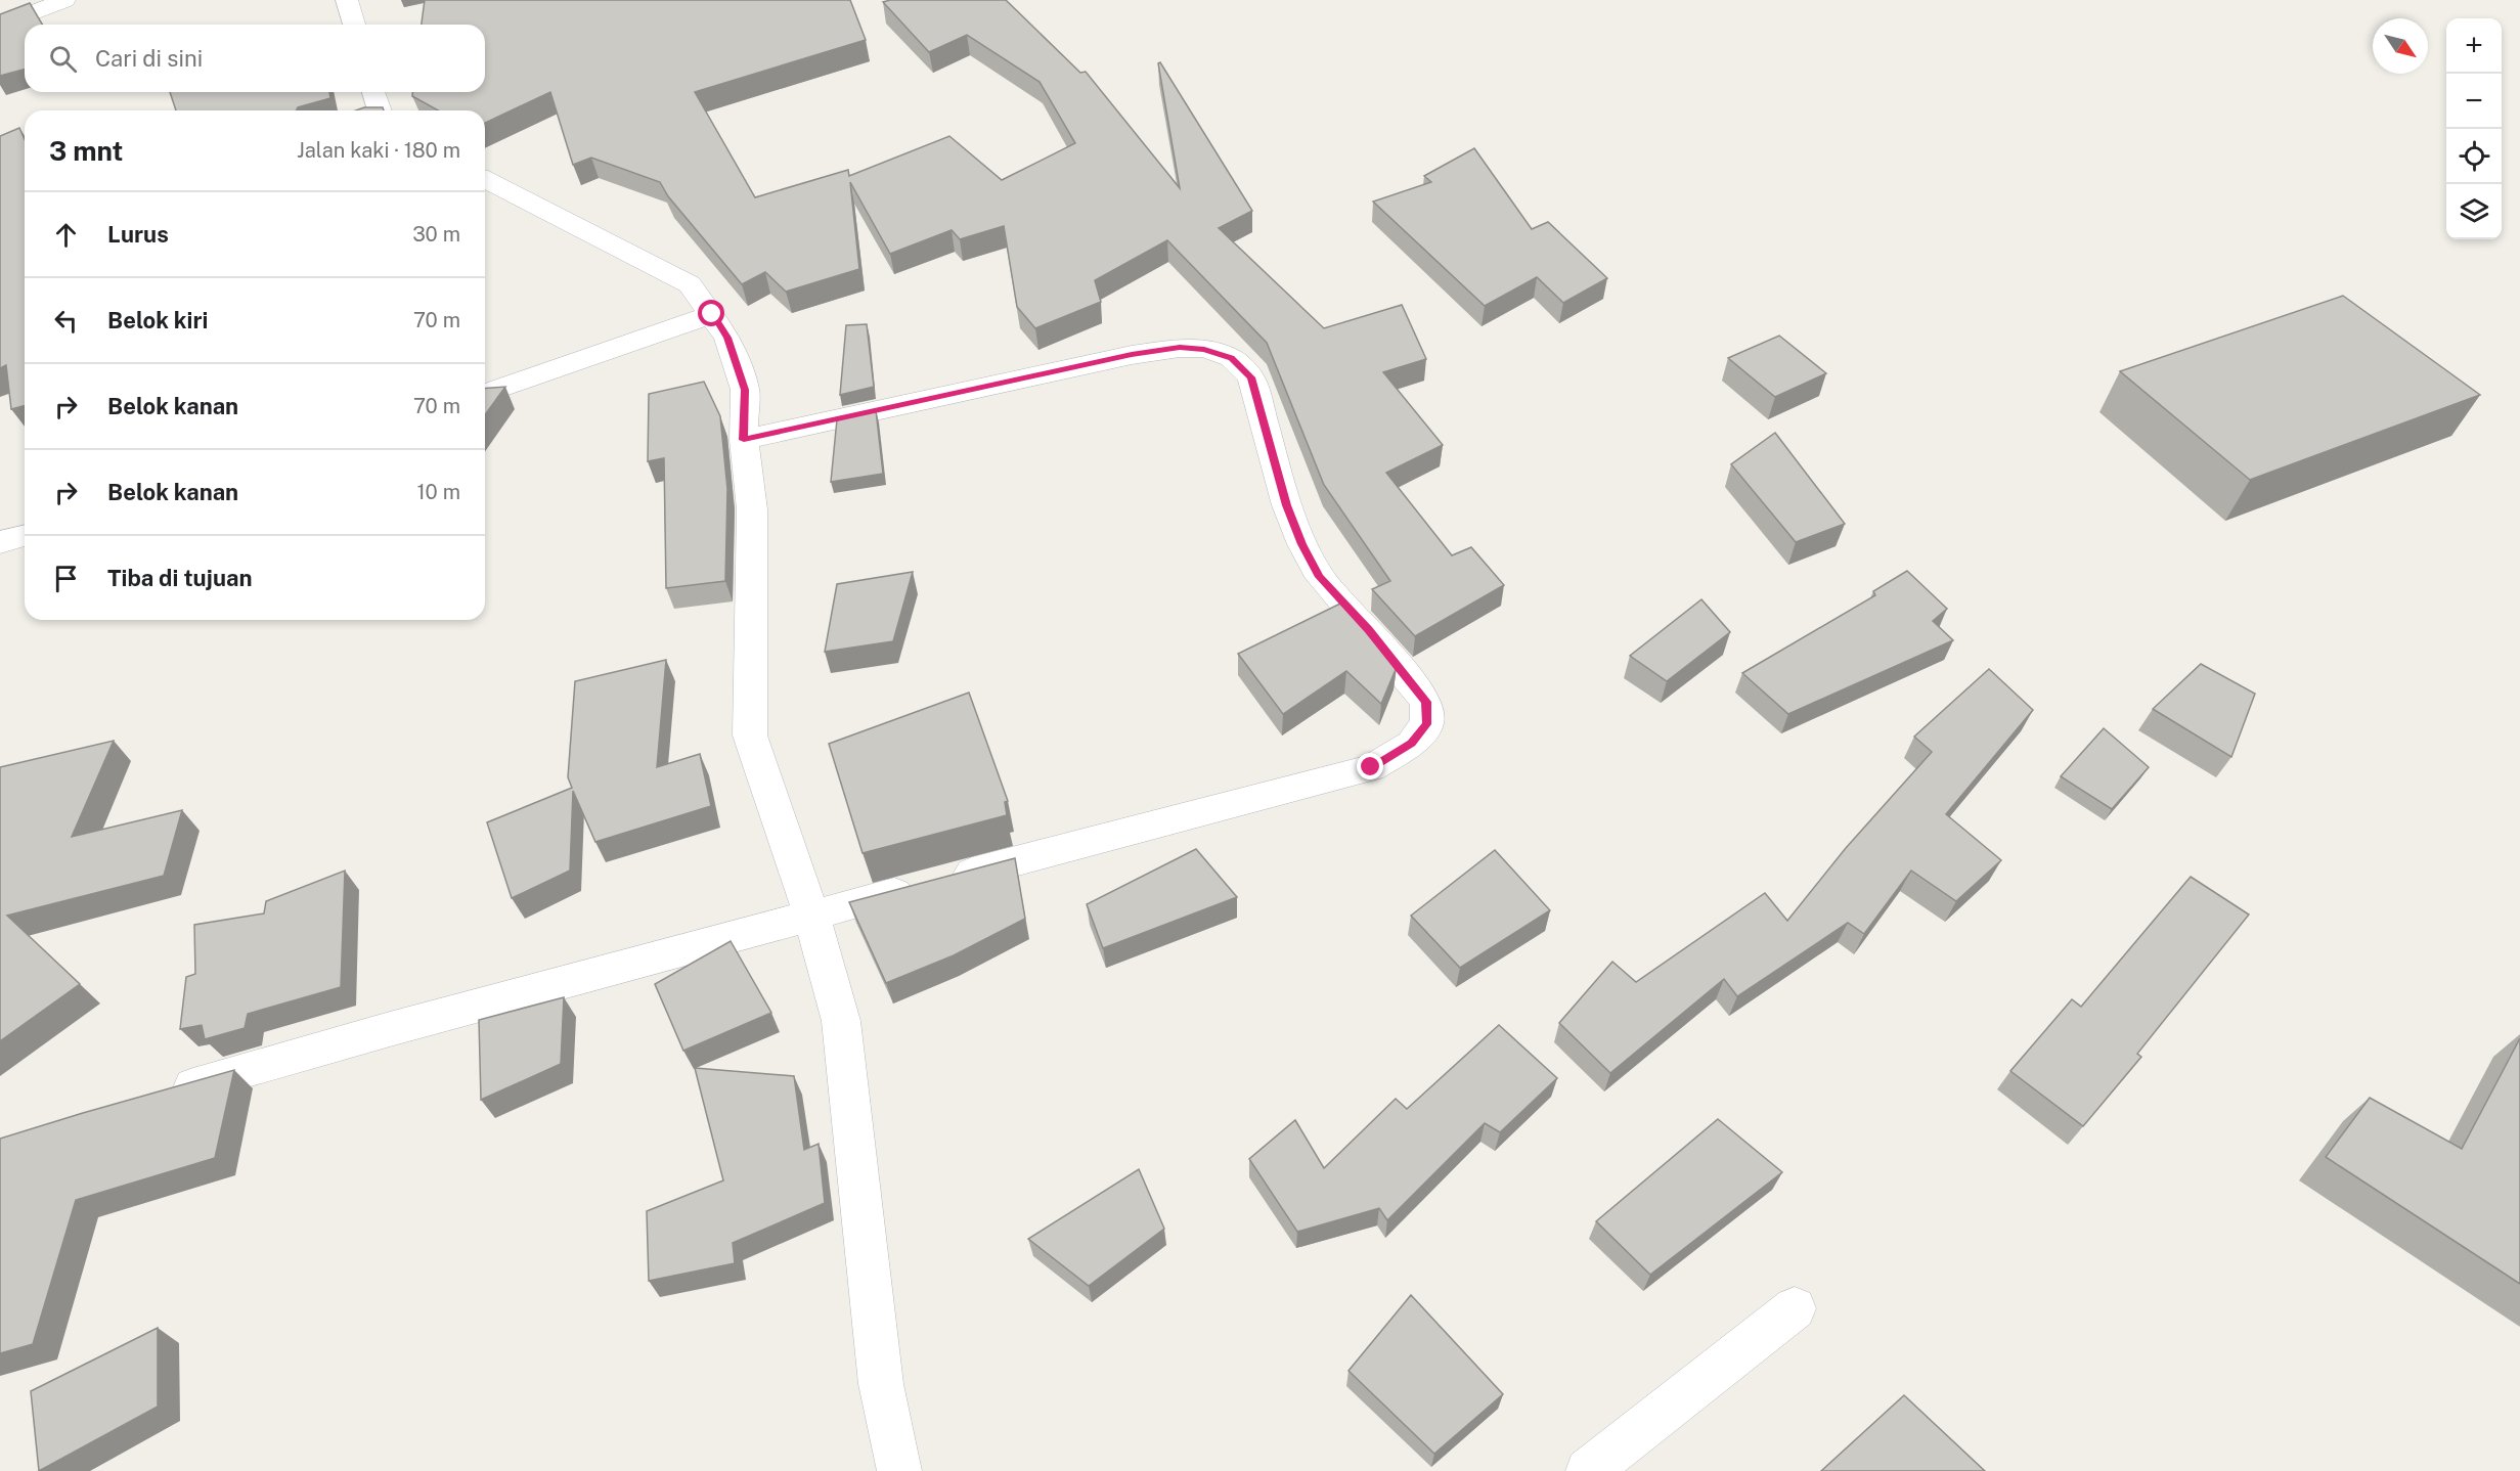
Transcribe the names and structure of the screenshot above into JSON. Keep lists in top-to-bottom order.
{
  "north": "bottom right",
  "page": {
    "map_buttons": ["+", "−"],
    "search": "Cari di sini",
    "heading": ["3 mnt", "Jalan kaki · 180 m"],
    "list": [
      ["Lurus", "30 m"],
      ["Belok kiri", "70 m"],
      ["Belok kanan", "70 m"],
      ["Belok kanan", "10 m"],
      "Tiba di tujuan"
    ]
  }
}
